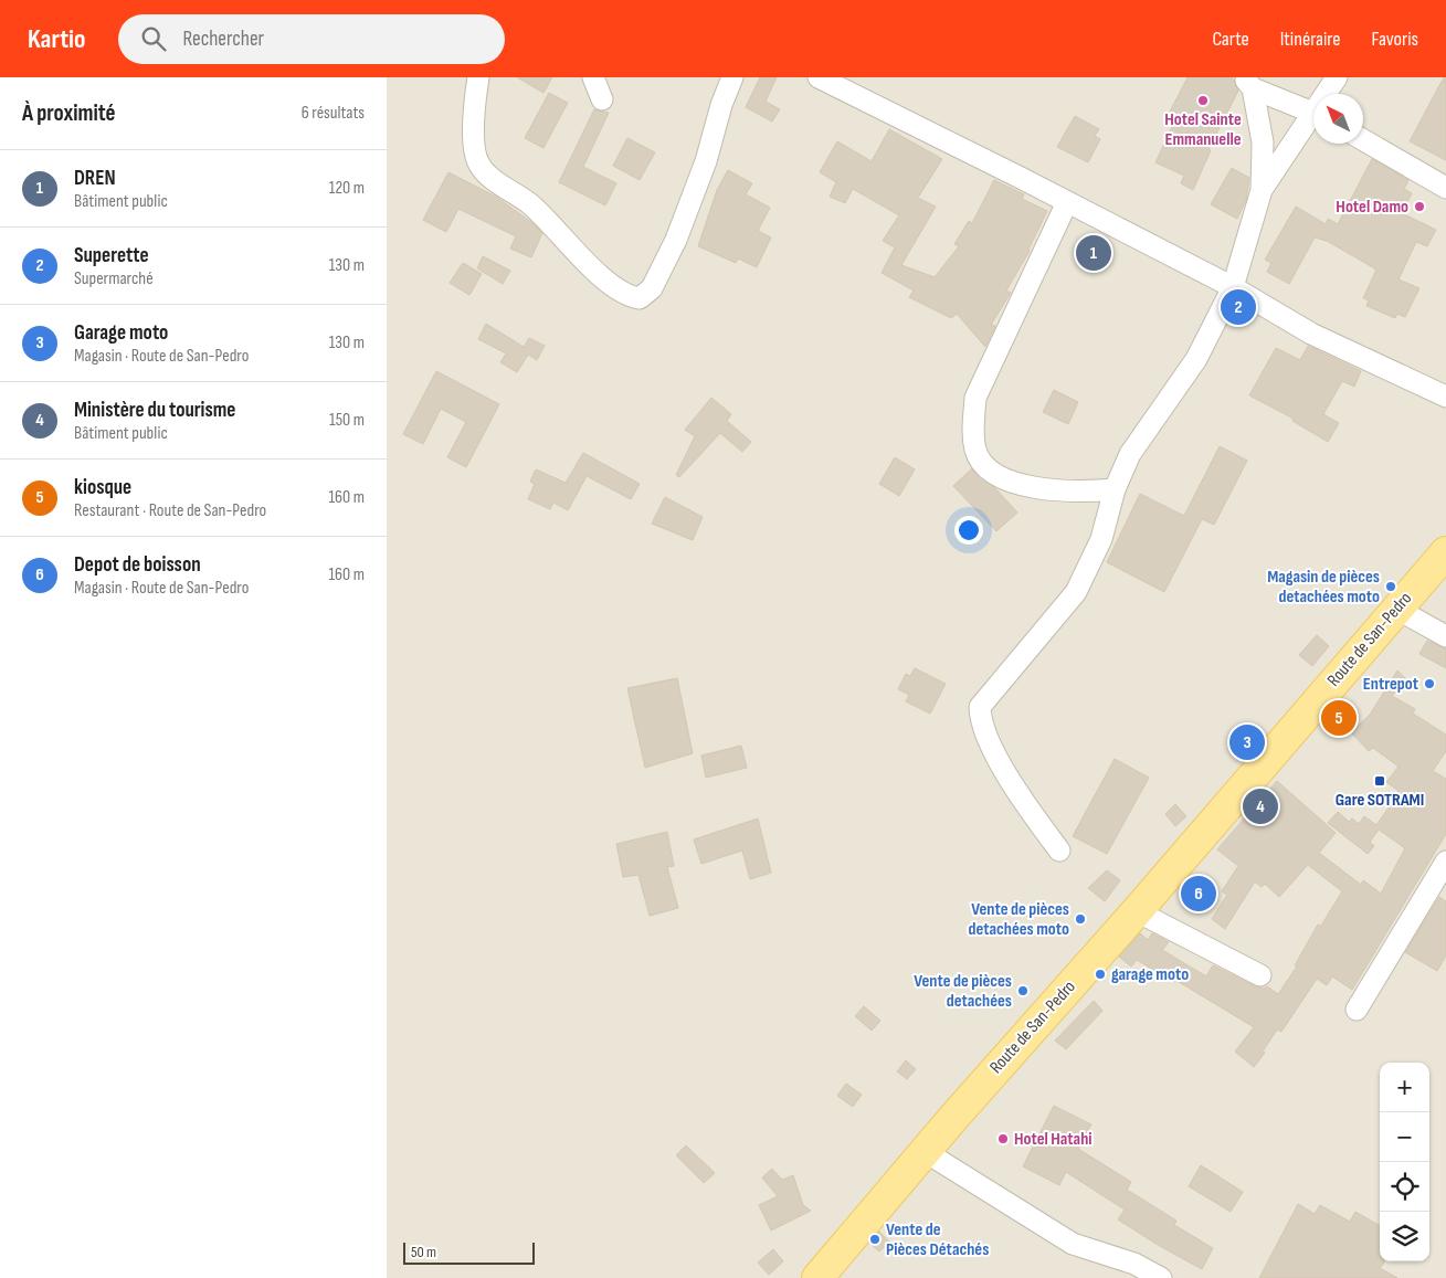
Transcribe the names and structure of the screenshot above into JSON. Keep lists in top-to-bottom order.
{
  "streets": {
    "main road": ["Route de San-Pedro"]
  },
  "places": {
    "other": [
      "Hotel Sainte Emmanuelle",
      "Hotel Damo",
      "Magasin de pièces detachées moto",
      "Entrepot",
      "Vente de pièces detachées moto",
      "garage moto",
      "Vente de pièces detachées",
      "Hotel Hatahi",
      "Vente de Pièces Détachés"
    ],
    "transit": ["Gare SOTRAMI"]
  },
  "scale_bar": "50 m",
  "north": "top left",
  "page": {
    "header": "Kartio",
    "search": "Rechercher",
    "nav": ["Carte", "Itinéraire", "Favoris"],
    "heading": ["À proximité", "6 résultats"],
    "list": [
      {
        "mark": "1",
        "name": "DREN",
        "note": "Bâtiment public",
        "value": "120 m"
      },
      {
        "mark": "2",
        "name": "Superette",
        "note": "Supermarché",
        "value": "130 m"
      },
      {
        "mark": "3",
        "name": "Garage moto",
        "note": "Magasin · Route de San-Pedro",
        "value": "130 m"
      },
      {
        "mark": "4",
        "name": "Ministère du tourisme",
        "note": "Bâtiment public",
        "value": "150 m"
      },
      {
        "mark": "5",
        "name": "kiosque",
        "note": "Restaurant · Route de San-Pedro",
        "value": "160 m"
      },
      {
        "mark": "6",
        "name": "Depot de boisson",
        "note": "Magasin · Route de San-Pedro",
        "value": "160 m"
      }
    ],
    "pins": [
      "1",
      "2",
      "5",
      "3",
      "4",
      "6"
    ],
    "map_buttons": ["+", "−"],
    "scale": "50 m"
  }
}
